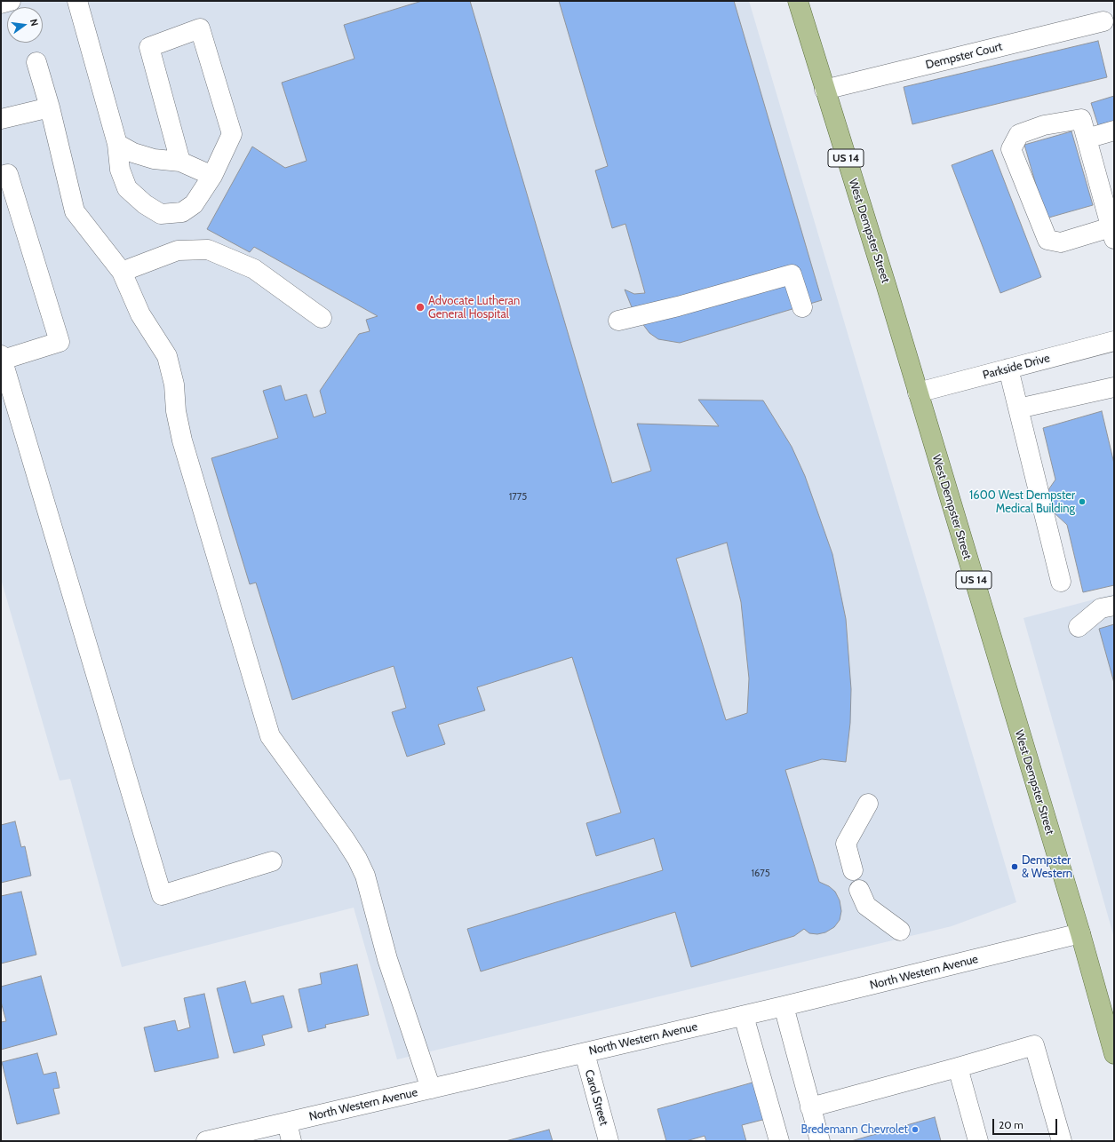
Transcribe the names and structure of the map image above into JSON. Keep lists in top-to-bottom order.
{
  "streets": {
    "main road": ["US 14", "West Dempster Street"],
    "street": [
      "Dempster Court",
      "Parkside Drive",
      "North Western Avenue",
      "Carol Street"
    ]
  },
  "crossings": [
    ["Dempster Court", "West Dempster Street"],
    ["West Dempster Street", "Parkside Drive"],
    ["West Dempster Street", "North Western Avenue"],
    ["North Western Avenue", "Carol Street"]
  ],
  "places": [
    "Advocate Lutheran General Hospital",
    "1600 West Dempster Medical Building",
    "Dempster & Western",
    "Bredemann Chevrolet"
  ],
  "house_numbers": ["1775", "1675"],
  "scale_bar": "20 m",
  "north": "right"
}
